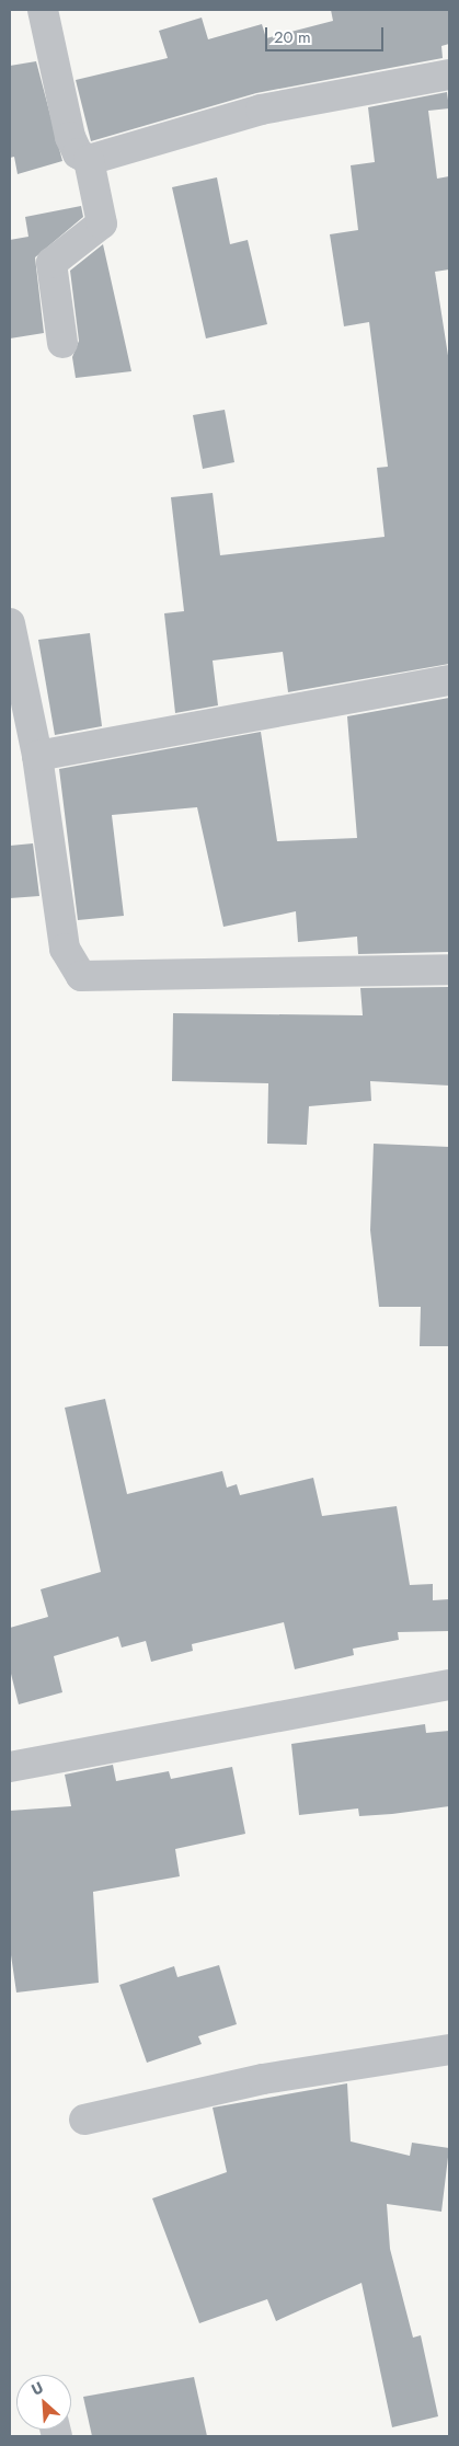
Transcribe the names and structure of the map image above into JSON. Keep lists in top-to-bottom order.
{
  "scale_bar": "20 m",
  "north": "top left"
}
